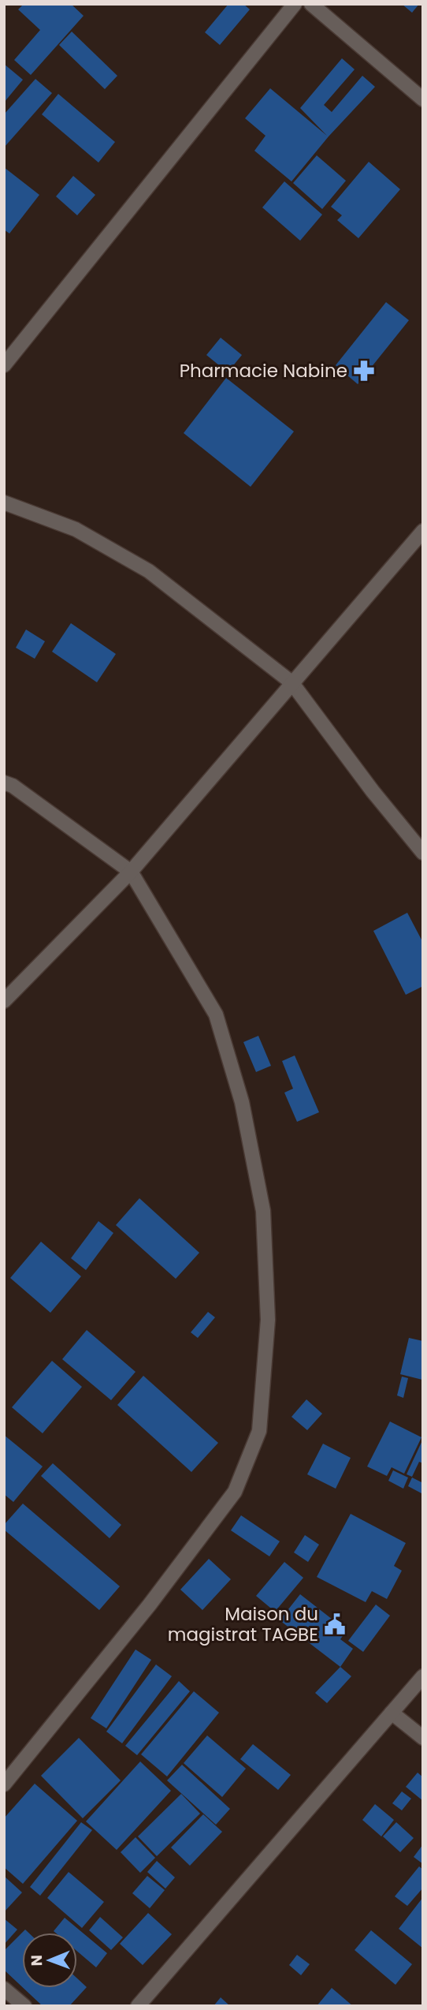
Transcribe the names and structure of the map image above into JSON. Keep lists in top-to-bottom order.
{
  "places": {
    "pharmacy": ["Pharmacie Nabine"],
    "public building": ["Maison du magistrat TAGBE"]
  },
  "north": "left"
}
